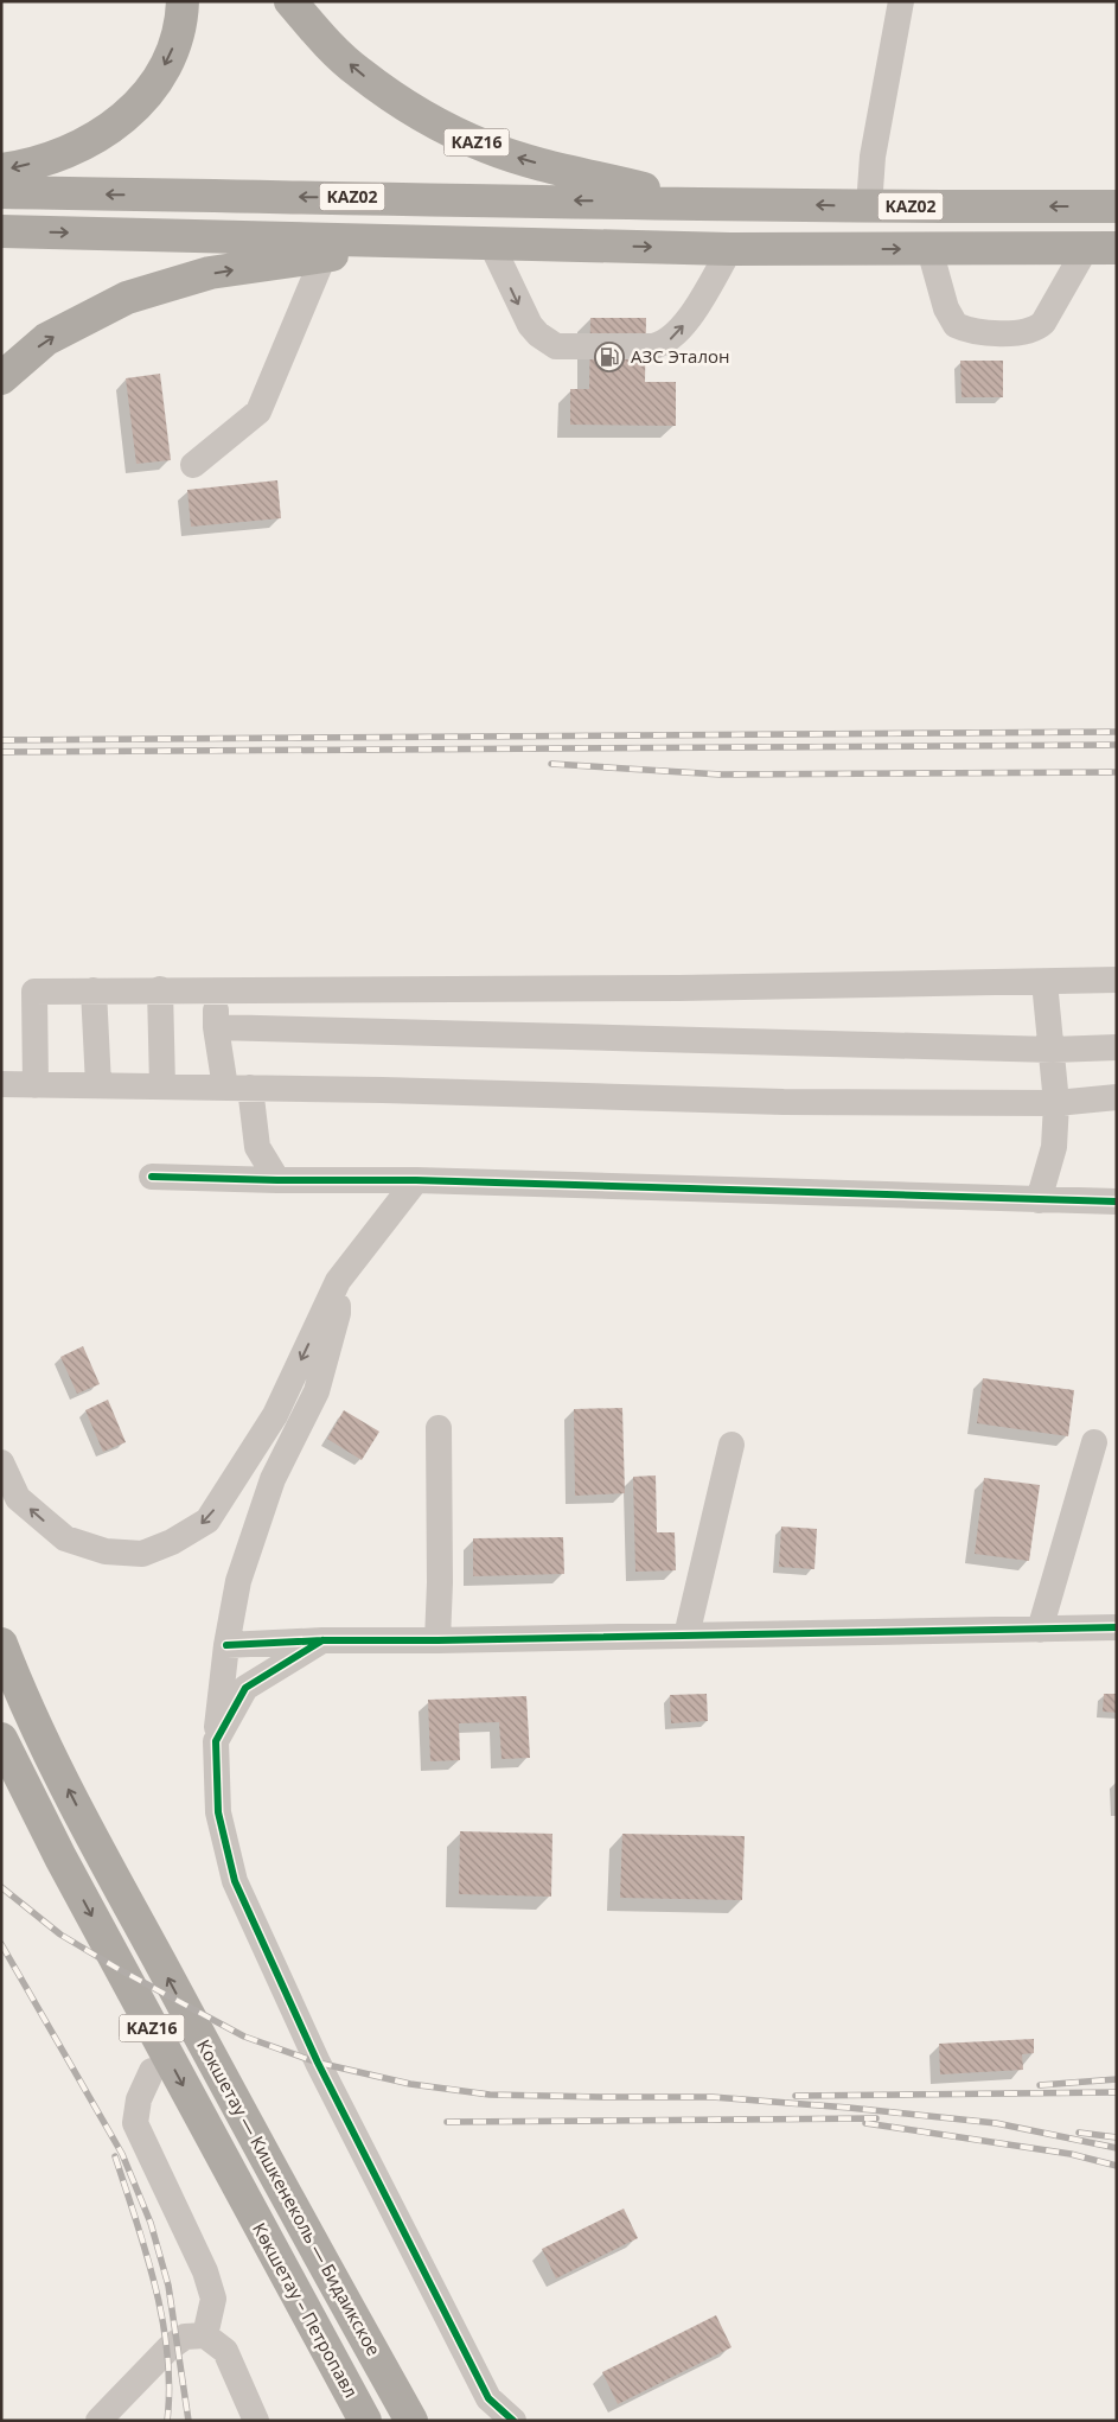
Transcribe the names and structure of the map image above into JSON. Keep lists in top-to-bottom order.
{
  "streets": {
    "highway": [
      "KAZ16",
      "KАZ02",
      "Кокшетау — Кишкенеколь — Бидаикское",
      "Көкшетау – Петропавл"
    ]
  },
  "crossings": [
    ["KAZ16", "KАZ02"]
  ],
  "one_way": ["Кокшетау — Кишкенеколь — Бидаикское", "Көкшетау – Петропавл"],
  "places": {
    "fuel station": ["АЗС Эталон"]
  }
}
